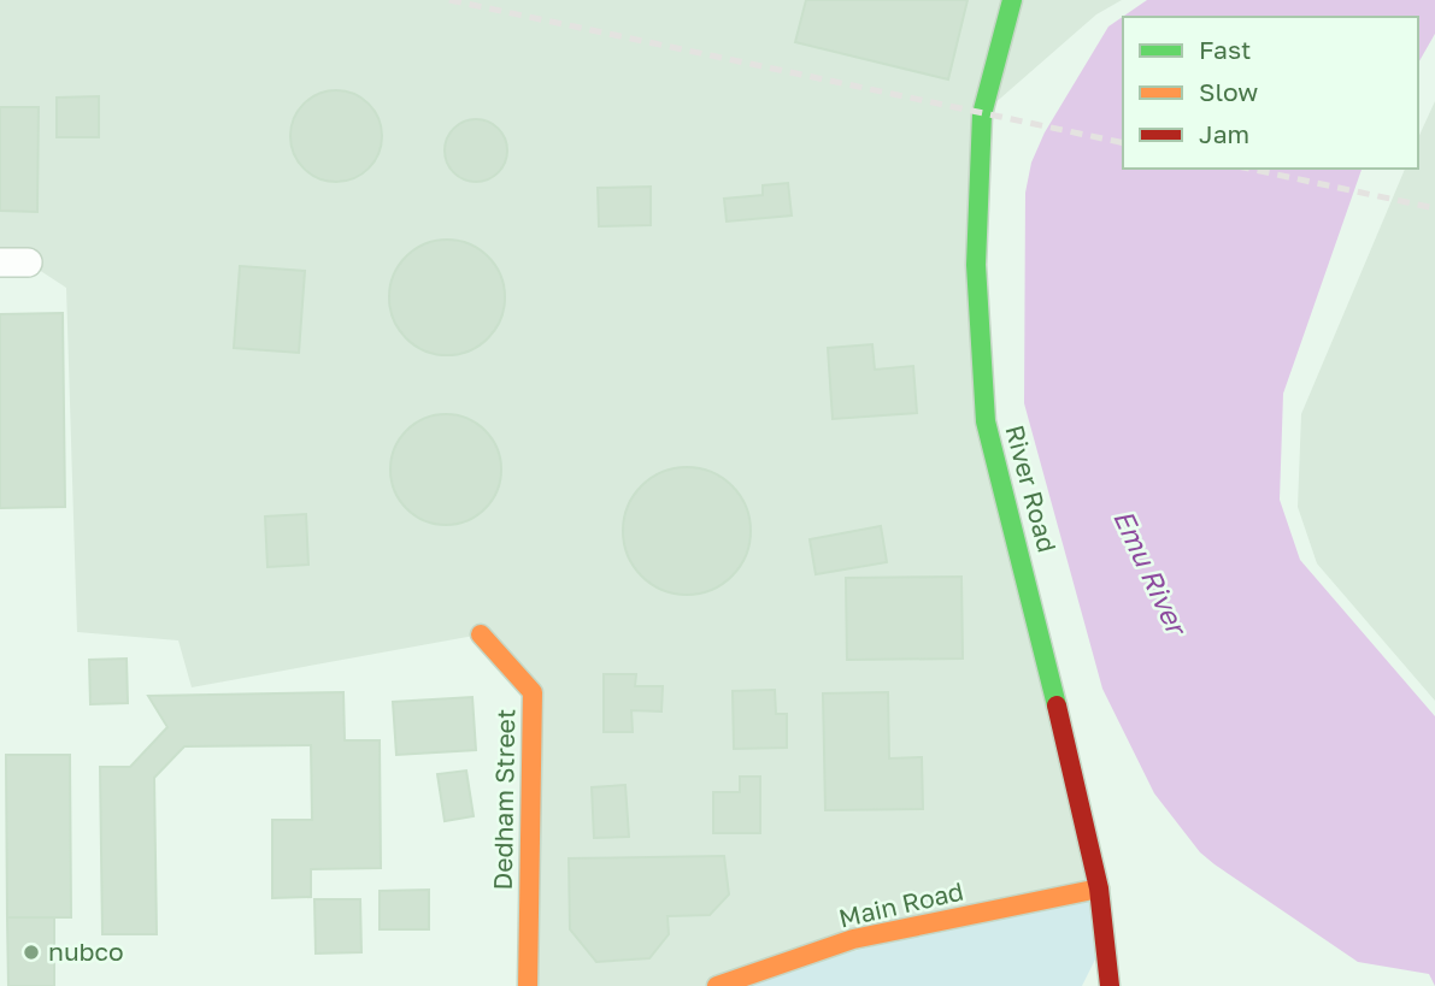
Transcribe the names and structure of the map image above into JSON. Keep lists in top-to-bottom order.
{
  "streets": {
    "street": ["River Road", "Dedham Street", "Main Road"]
  },
  "crossings": [
    ["River Road", "Main Road"]
  ],
  "water": ["Emu River"],
  "places": ["nubco"],
  "legend": ["Fast", "Slow", "Jam"]
}
